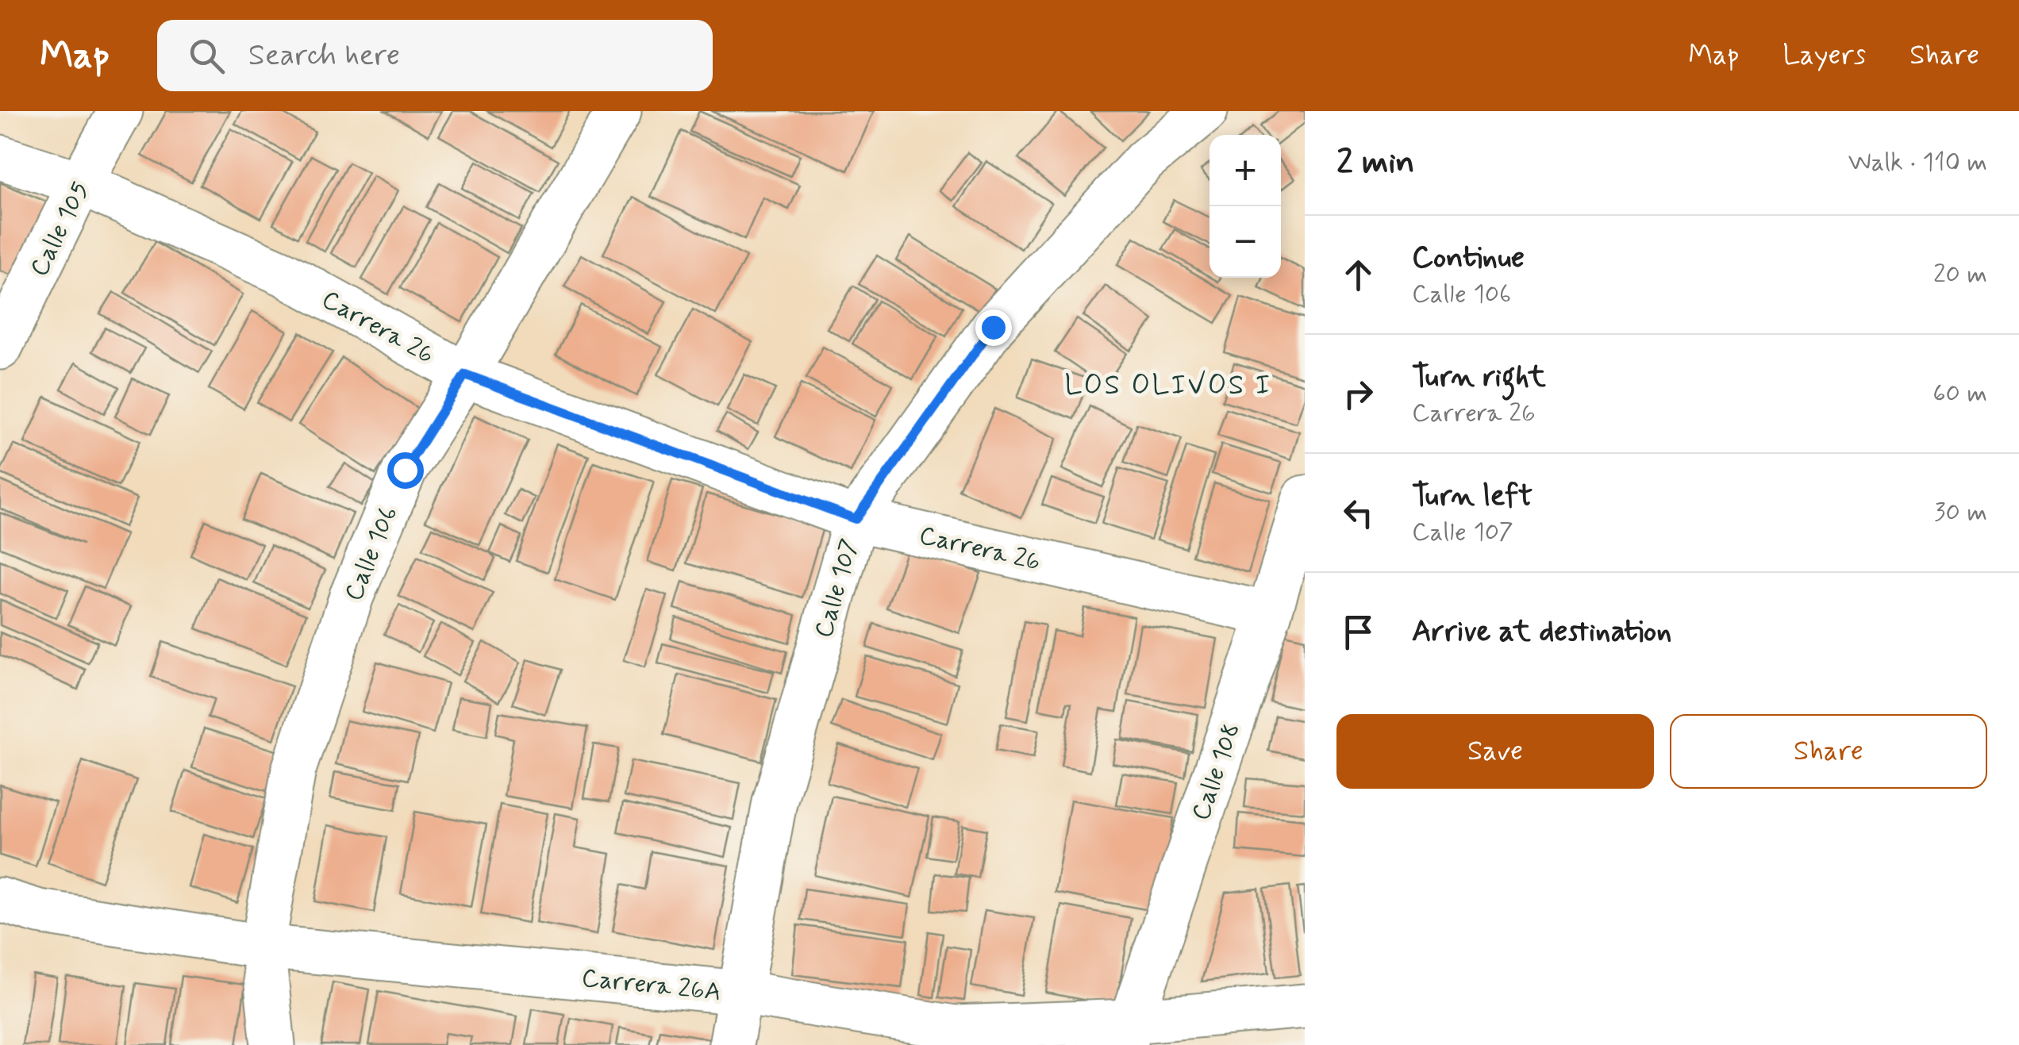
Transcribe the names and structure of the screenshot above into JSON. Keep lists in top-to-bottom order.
{
  "streets": {
    "street": [
      "Calle 105",
      "Carrera 26",
      "Calle 106",
      "Calle 107",
      "Calle 108",
      "Carrera 26A"
    ]
  },
  "crossings": [
    ["Calle 105", "Carrera 26"],
    ["Carrera 26", "Calle 106"],
    ["Carrera 26", "Calle 107"],
    ["Carrera 26", "Calle 108"],
    ["Calle 106", "Carrera 26A"],
    ["Calle 107", "Carrera 26A"],
    ["Calle 108", "Carrera 26A"]
  ],
  "districts": ["LOS OLIVOS I"],
  "page": {
    "header": "Map",
    "search": "Search here",
    "nav": ["Map", "Layers", "Share"],
    "heading": ["2 min", "Walk · 110 m"],
    "map_buttons": ["+", "−"],
    "list": [
      ["Continue", "Calle 106", "20 m"],
      ["Turn right", "Carrera 26", "60 m"],
      ["Turn left", "Calle 107", "30 m"],
      "Arrive at destination"
    ],
    "buttons": ["Save", "Share"]
  }
}
